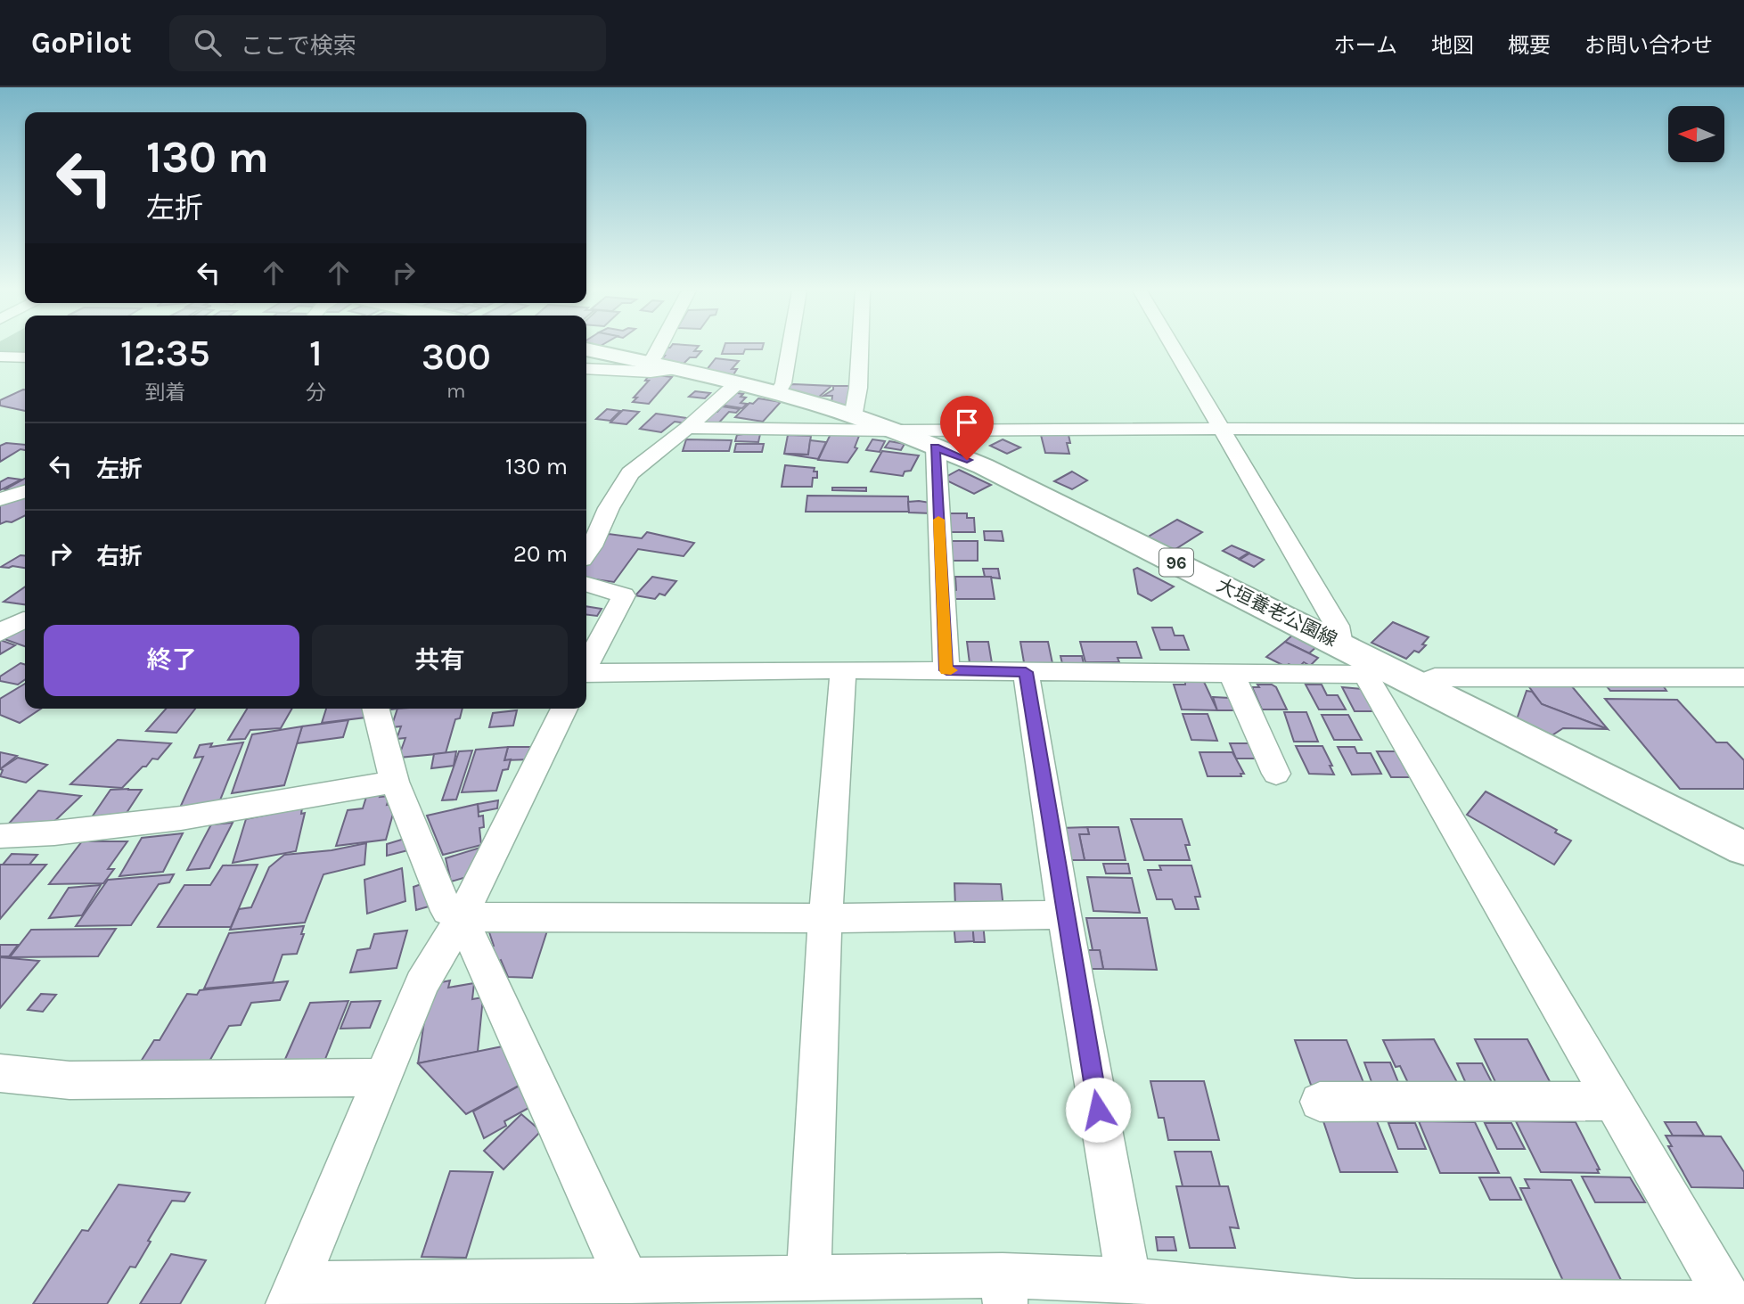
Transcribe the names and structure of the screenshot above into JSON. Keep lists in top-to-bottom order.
{
  "streets": {
    "main road": ["96", "大垣養老公園線"]
  },
  "north": "left",
  "page": {
    "header": "GoPilot",
    "search": "ここで検索",
    "nav": [
      "ホーム",
      "地図",
      "概要",
      "お問い合わせ"
    ],
    "turn": ["130 m", "左折"],
    "eta": [
      "12:35",
      "到着",
      "1",
      "分",
      "300",
      "m"
    ],
    "list": [
      {
        "name": "左折",
        "value": "130 m"
      },
      {
        "name": "右折",
        "value": "20 m"
      }
    ],
    "buttons": ["終了", "共有"]
  }
}
